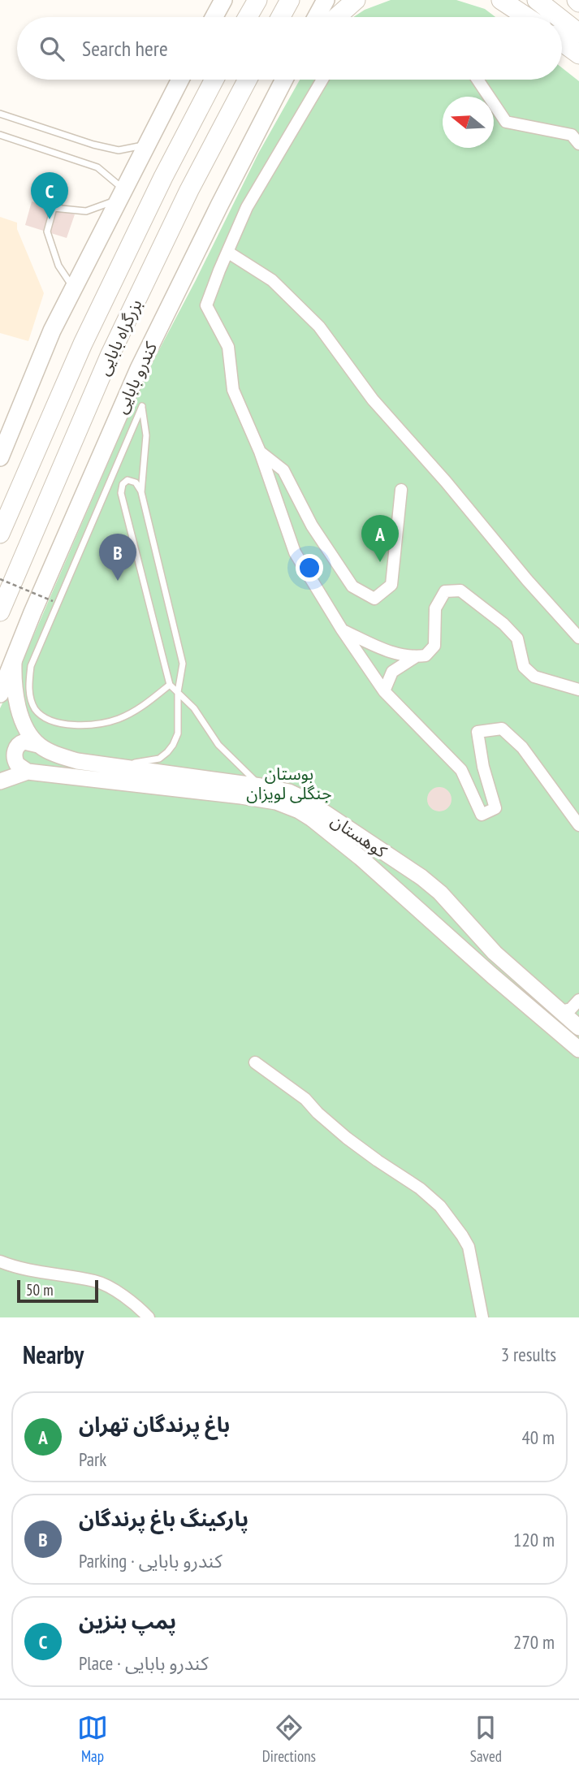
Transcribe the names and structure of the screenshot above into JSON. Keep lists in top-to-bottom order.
{
  "streets": {
    "highway": ["بزرگراه بابایی"],
    "main road": ["کندرو بابایی", "کوهستان"]
  },
  "parks": ["بوستان جنگلی لویزان"],
  "scale_bar": "50 m",
  "north": "left",
  "page": {
    "search": "Search here",
    "pins": ["C", "A", "B"],
    "scale": "50 m",
    "heading": ["Nearby", "3 results"],
    "list": [
      {
        "mark": "A",
        "name": "باغ پرندگان تهران",
        "note": "Park",
        "value": "40 m"
      },
      {
        "mark": "B",
        "name": "پارکینگ باغ پرندگان",
        "note": "Parking · کندرو بابایی",
        "value": "120 m"
      },
      {
        "mark": "C",
        "name": "پمپ بنزین",
        "note": "Place · کندرو بابایی",
        "value": "270 m"
      }
    ],
    "nav": ["Map", "Directions", "Saved"]
  }
}
